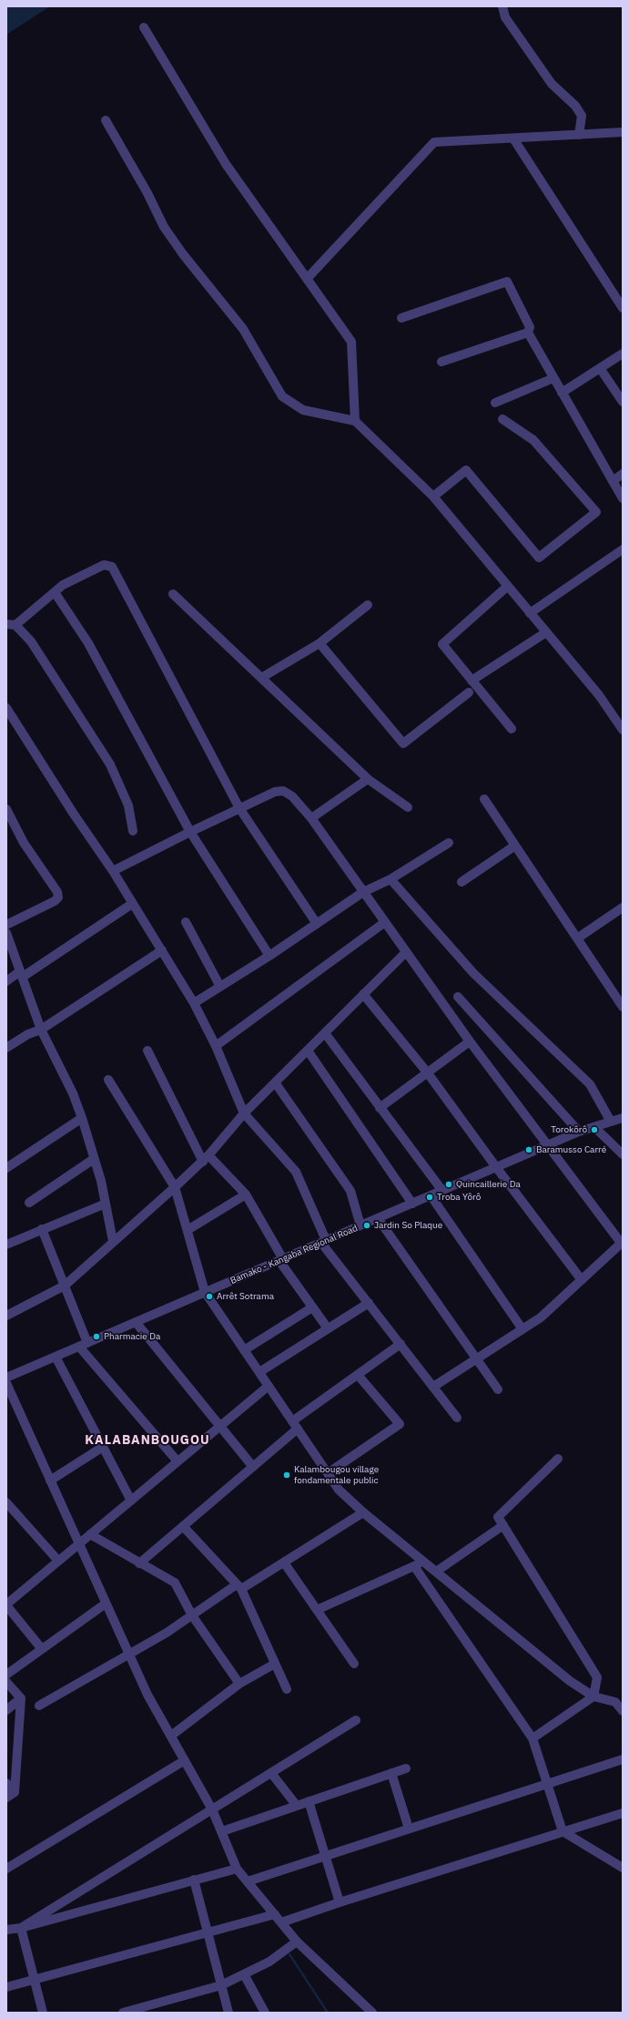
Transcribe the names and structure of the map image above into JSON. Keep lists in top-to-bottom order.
{
  "streets": {
    "street": ["Bamako - Kangaba Regional Road"]
  },
  "districts": ["KALABANBOUGOU"],
  "places": [
    "Torokôrô",
    "Baramusso Carré",
    "Quincaillerie Da",
    "Troba Yôrô",
    "Jardin So Plaque",
    "Arrêt Sotrama",
    "Pharmacie Da",
    "Kalambougou village fondamentale public"
  ]
}
